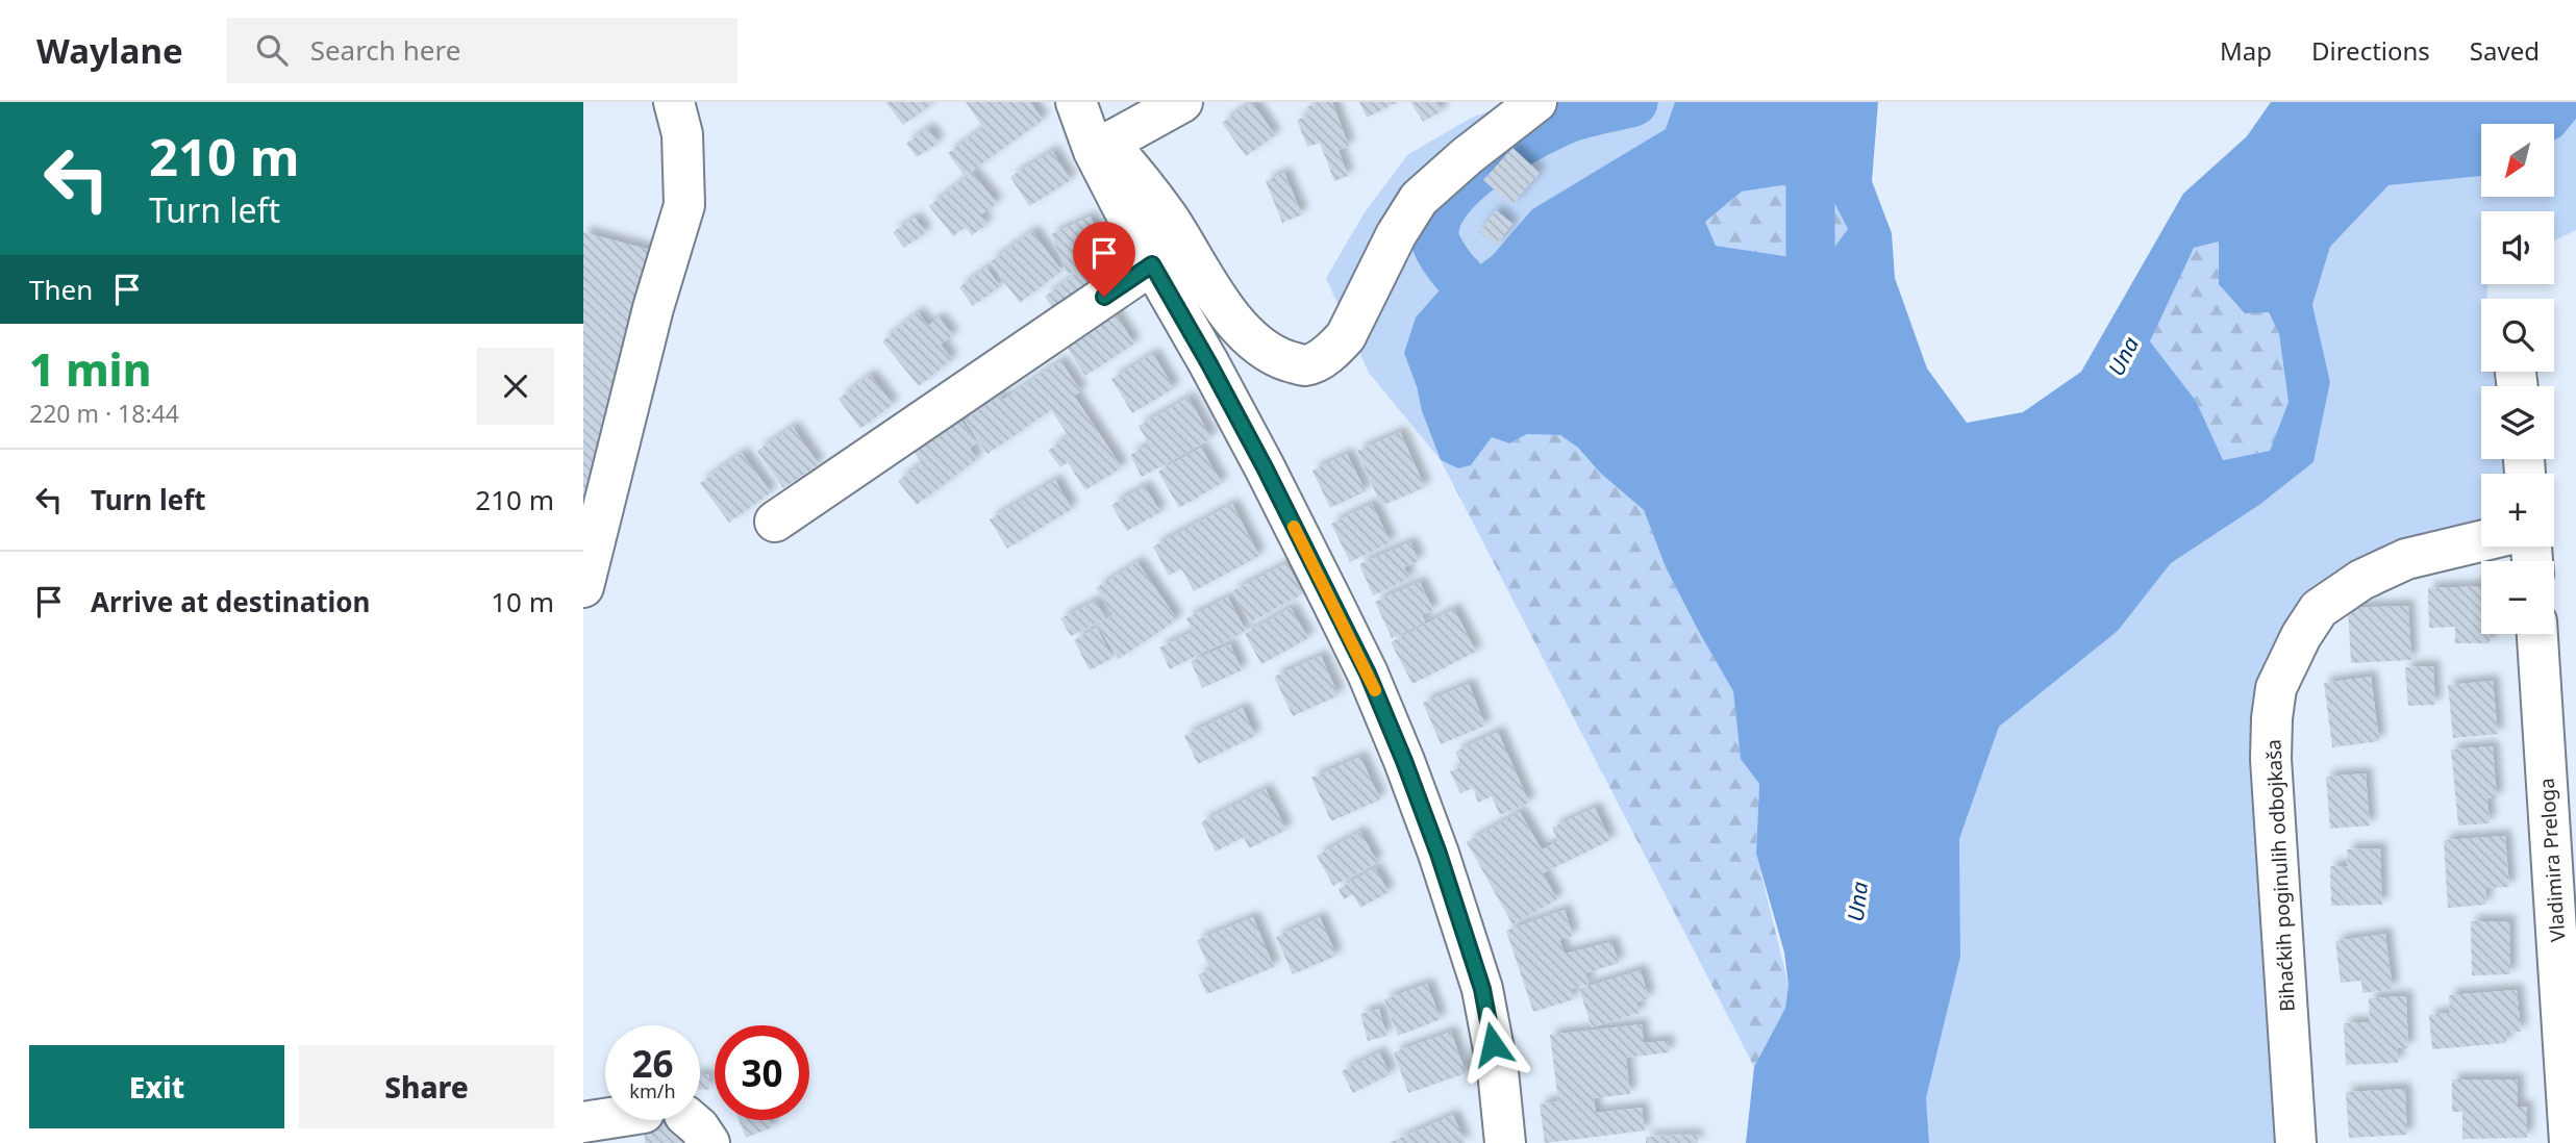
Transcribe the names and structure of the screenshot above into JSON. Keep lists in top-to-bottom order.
{
  "streets": {
    "street": ["Vladimira Preloga", "Bihaćkih poginulih odbojkaša"]
  },
  "water": ["Una"],
  "north": "bottom left",
  "page": {
    "header": "Waylane",
    "search": "Search here",
    "nav": ["Map", "Directions", "Saved"],
    "turn": ["210 m", "Turn left"],
    "map_buttons": ["+", "−"],
    "then": "Then",
    "heading": ["1 min", "220 m · 18:44"],
    "list": [
      {
        "name": "Turn left",
        "value": "210 m"
      },
      {
        "name": "Arrive at destination",
        "value": "10 m"
      }
    ],
    "speed": "26 km/h",
    "limit": "30",
    "buttons": ["Exit", "Share"]
  }
}
